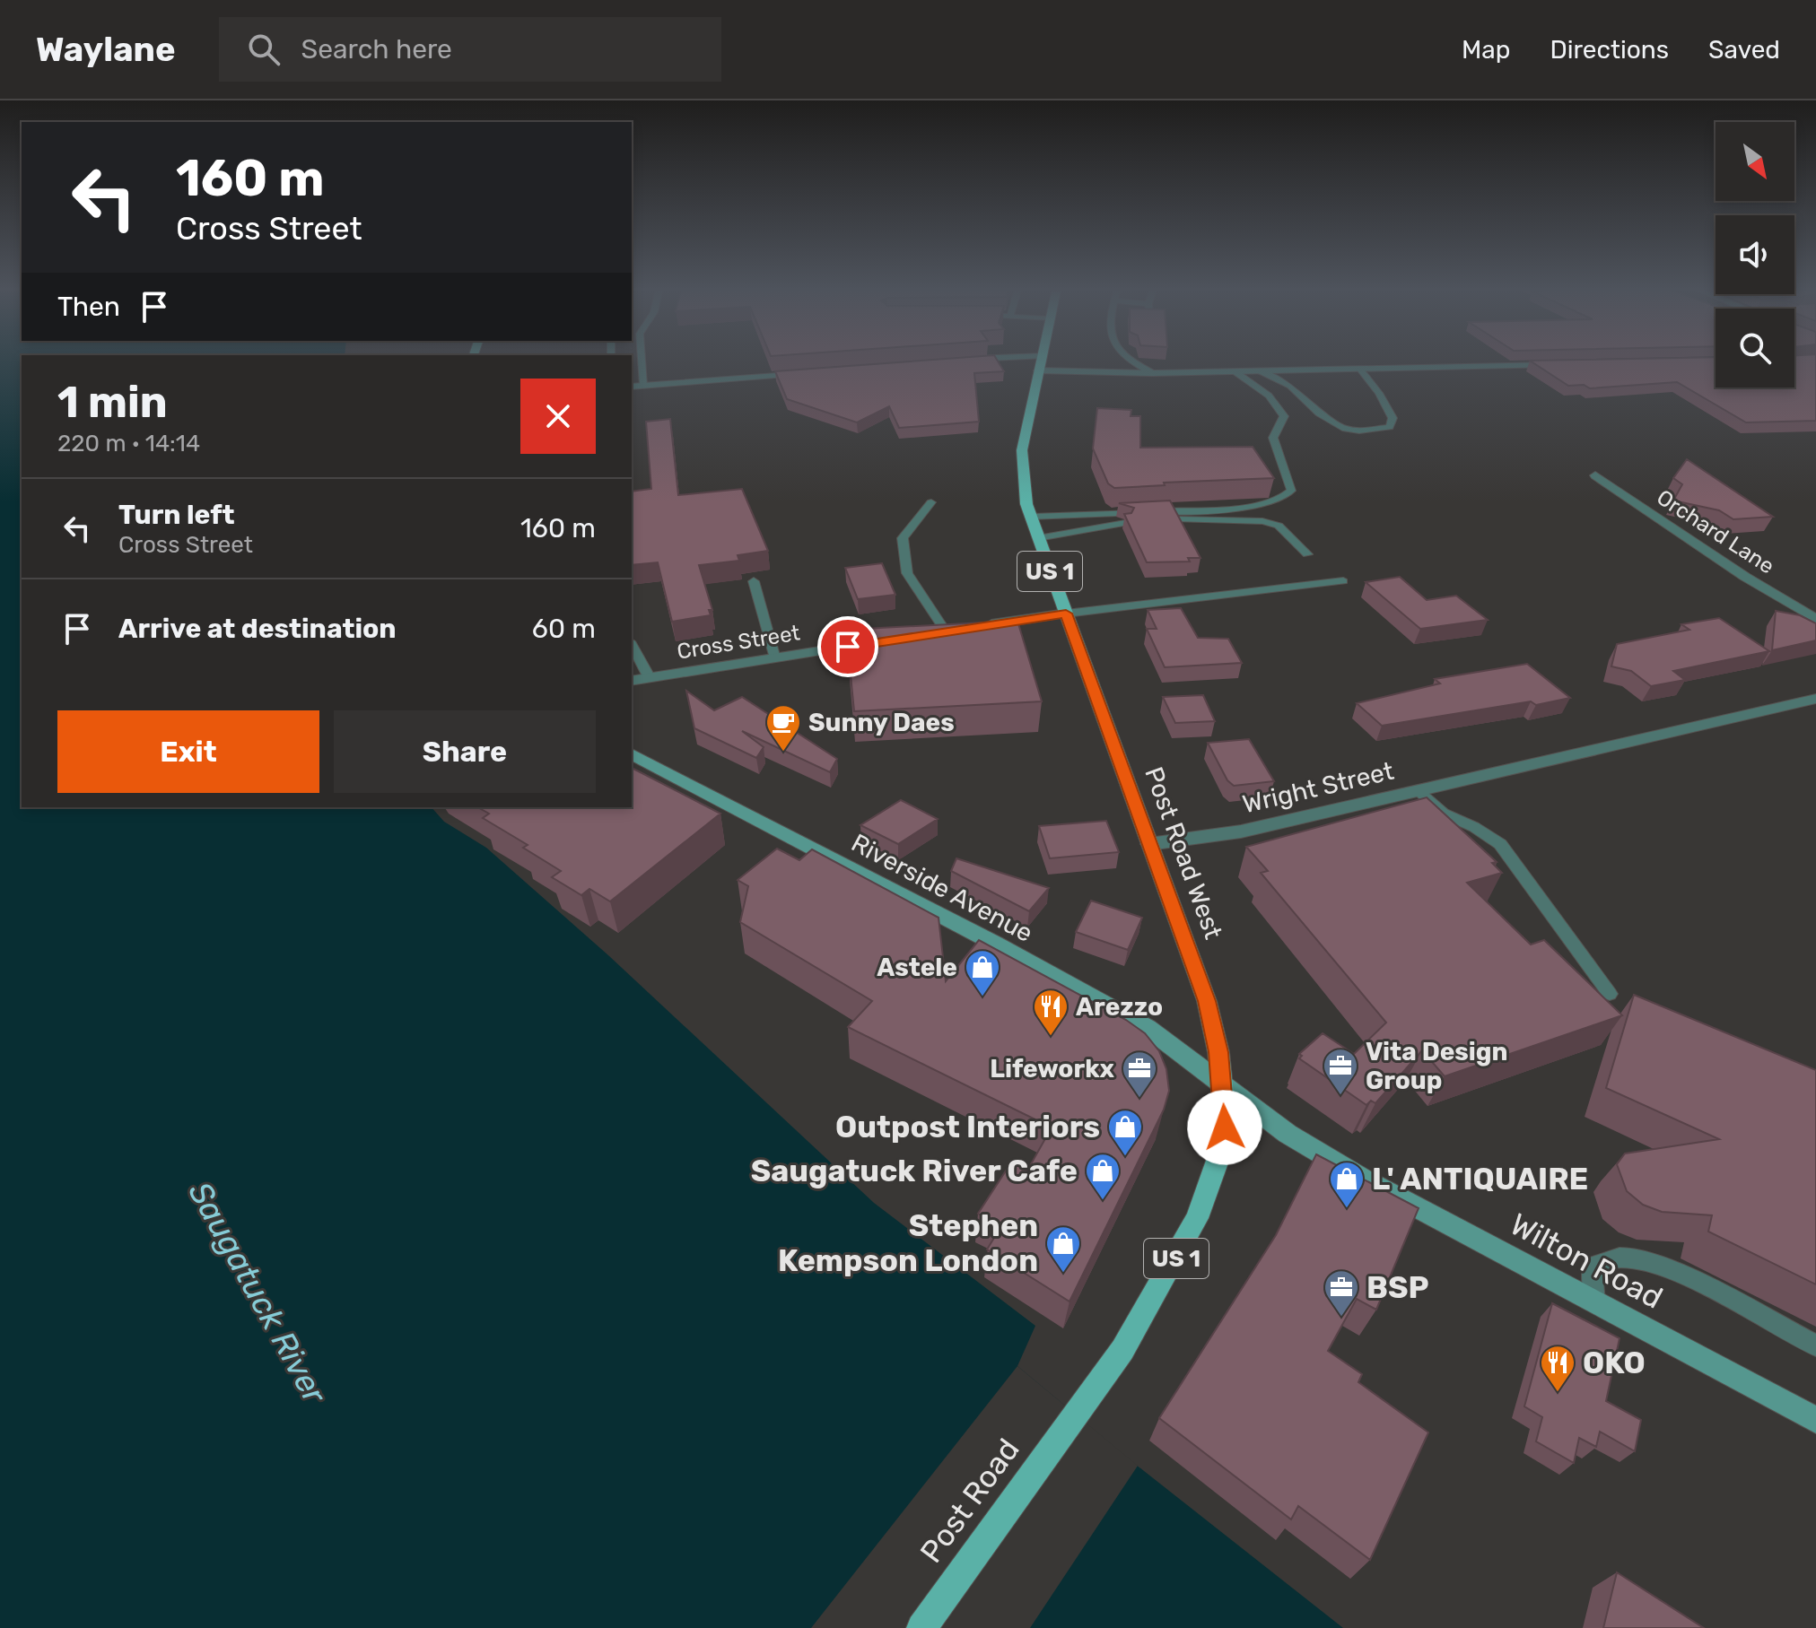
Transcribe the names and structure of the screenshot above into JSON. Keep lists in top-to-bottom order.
{
  "streets": {
    "main road": [
      "US 1",
      "Post Road West",
      "Riverside Avenue",
      "Wilton Road",
      "Post Road"
    ],
    "street": ["Orchard Lane", "Cross Street", "Wright Street"]
  },
  "crossings": [
    ["Wright Street", "Post Road West"],
    ["Post Road West", "Riverside Avenue"],
    ["Post Road West", "Wilton Road"],
    ["Post Road West", "Post Road"],
    ["Riverside Avenue", "Wilton Road"]
  ],
  "water": ["Saugatuck River"],
  "places": {
    "cafe": ["Sunny Daes"],
    "shop": [
      "Astele",
      "Outpost Interiors",
      "Saugatuck River Cafe",
      "L' ANTIQUAIRE",
      "Stephen Kempson London"
    ],
    "restaurant": ["Arezzo", "OKO"],
    "office": ["Vita Design Group", "Lifeworkx", "BSP"]
  },
  "north": "bottom right",
  "page": {
    "header": "Waylane",
    "search": "Search here",
    "nav": ["Map", "Directions", "Saved"],
    "turn": ["160 m", "Cross Street"],
    "then": "Then",
    "heading": ["1 min", "220 m · 14:14"],
    "list": [
      {
        "name": "Turn left",
        "note": "Cross Street",
        "value": "160 m"
      },
      {
        "name": "Arrive at destination",
        "value": "60 m"
      }
    ],
    "buttons": ["Exit", "Share"]
  }
}
